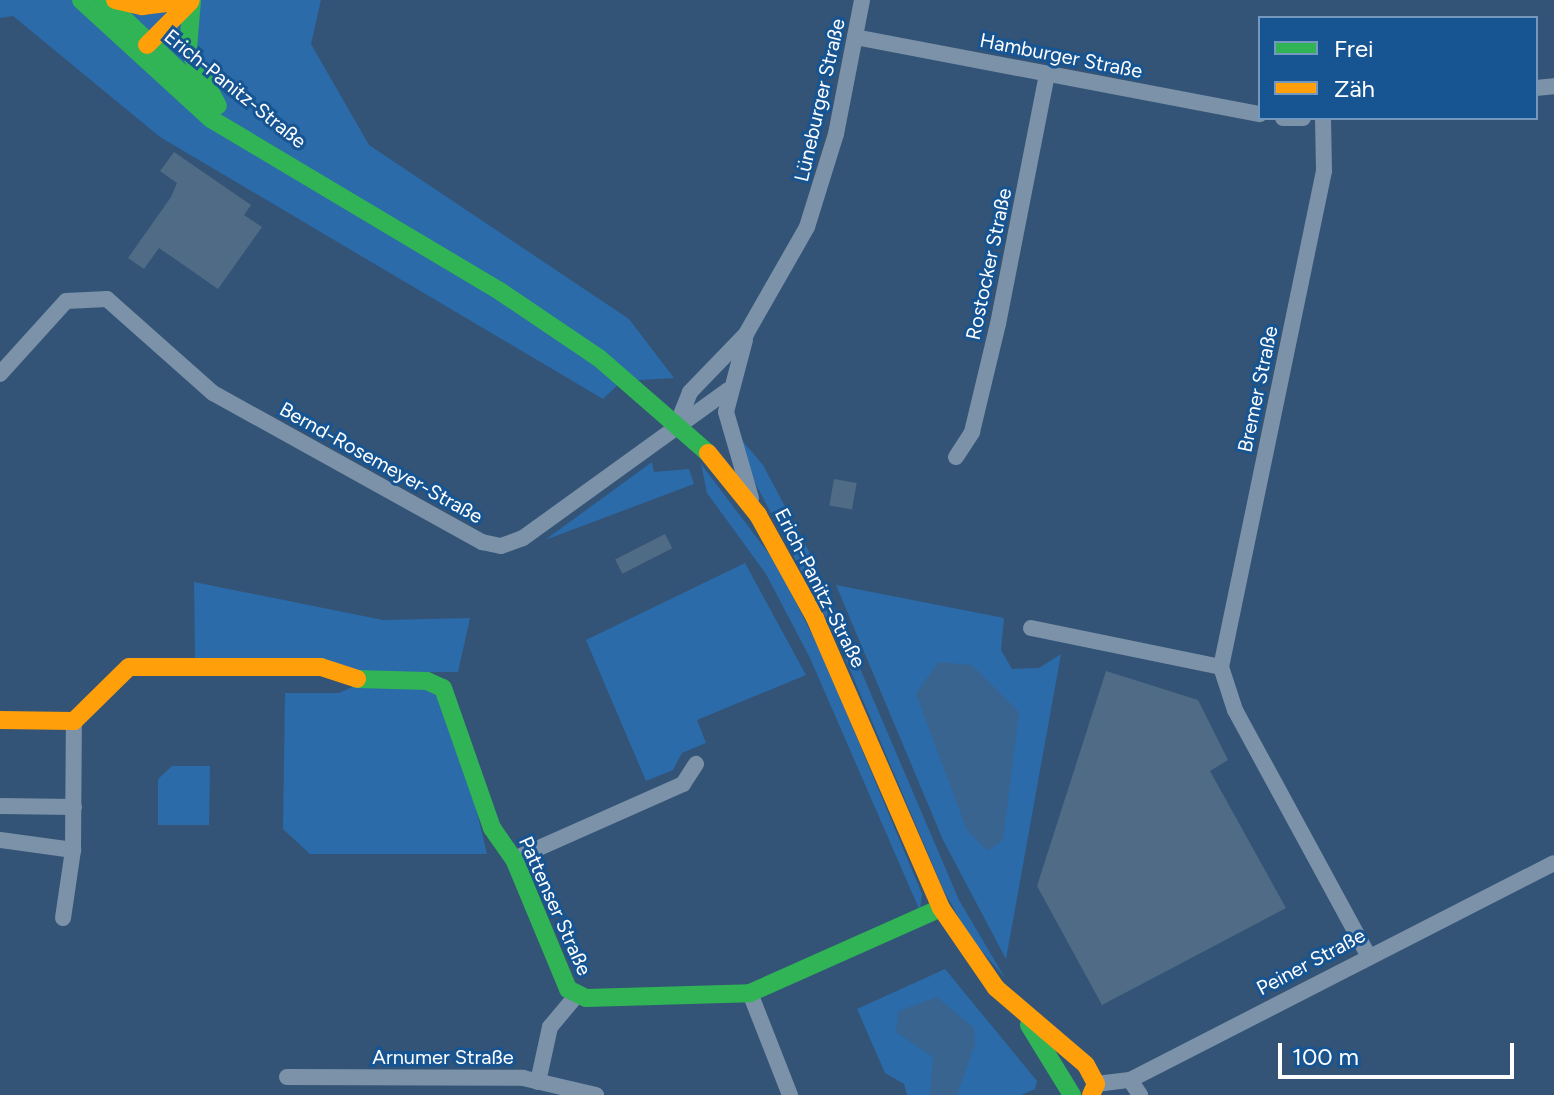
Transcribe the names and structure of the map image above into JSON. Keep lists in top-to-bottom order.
{
  "streets": {
    "street": [
      "Hamburger Straße",
      "Erich-Panitz-Straße",
      "Lüneburger Straße",
      "Rostocker Straße",
      "Bremer Straße",
      "Bernd-Rosemeyer-Straße",
      "Pattenser Straße",
      "Peiner Straße",
      "Arnumer Straße"
    ]
  },
  "crossings": [
    ["Hamburger Straße", "Lüneburger Straße"],
    ["Hamburger Straße", "Rostocker Straße"],
    ["Erich-Panitz-Straße", "Lüneburger Straße"],
    ["Erich-Panitz-Straße", "Bernd-Rosemeyer-Straße"],
    ["Erich-Panitz-Straße", "Pattenser Straße"],
    ["Erich-Panitz-Straße", "Peiner Straße"],
    ["Lüneburger Straße", "Bernd-Rosemeyer-Straße"],
    ["Bremer Straße", "Peiner Straße"]
  ],
  "legend": ["Frei", "Zäh"],
  "scale_bar": "100 m"
}
